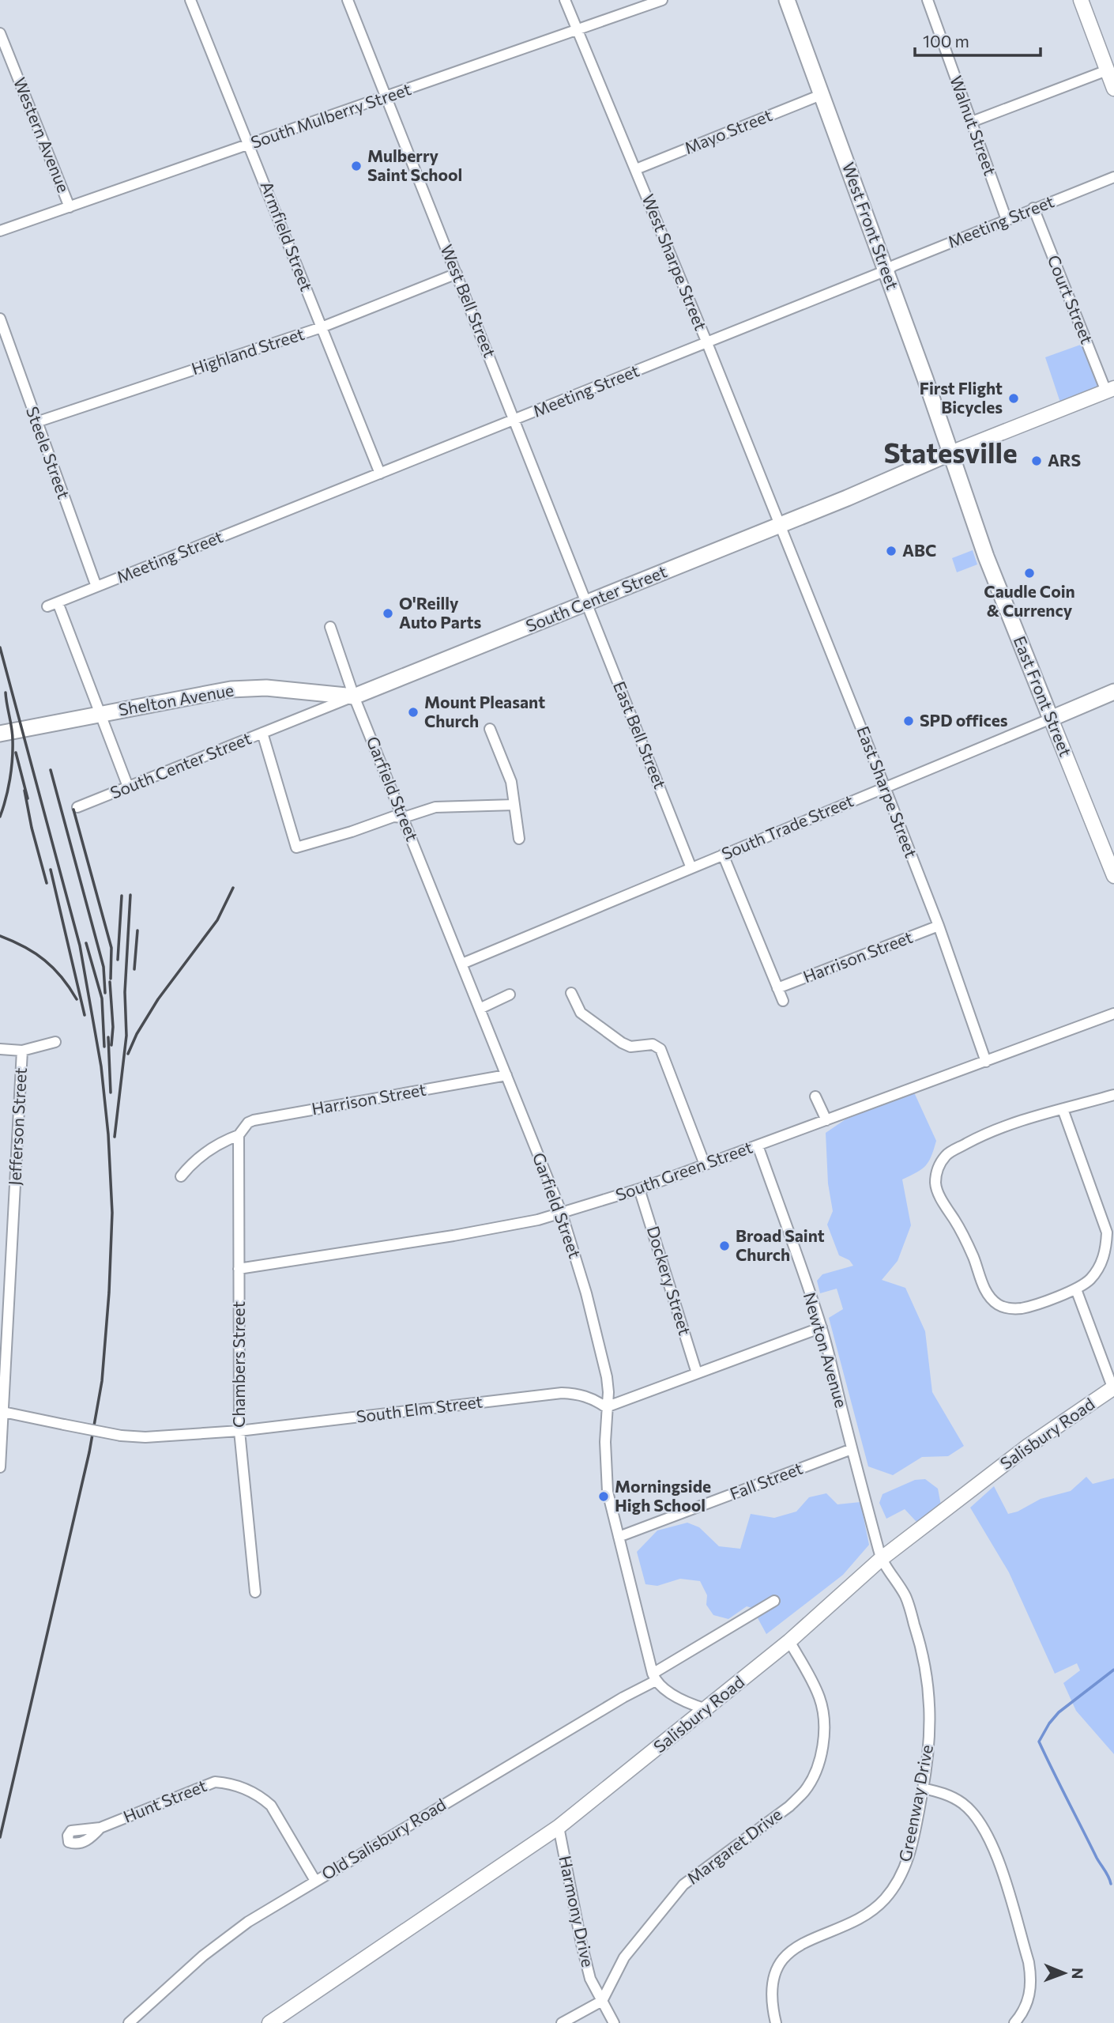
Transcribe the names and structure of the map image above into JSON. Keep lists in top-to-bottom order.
{
  "streets": {
    "main road": [
      "West Front Street",
      "South Center Street",
      "East Front Street",
      "Shelton Avenue",
      "South Trade Street"
    ],
    "street": [
      "South Mulberry Street",
      "Walnut Street",
      "Mayo Street",
      "Western Avenue",
      "Meeting Street",
      "Armfield Street",
      "West Sharpe Street",
      "Court Street",
      "West Bell Street",
      "Highland Street",
      "Steele Street",
      "East Bell Street",
      "Garfield Street",
      "East Sharpe Street",
      "Harrison Street",
      "Jefferson Street",
      "South Green Street",
      "Dockery Street",
      "Newton Avenue",
      "Chambers Street",
      "South Elm Street",
      "Salisbury Road",
      "Fall Street",
      "Hunt Street",
      "Greenway Drive",
      "Old Salisbury Road",
      "Margaret Drive",
      "Harmony Drive"
    ]
  },
  "crossings": [
    ["South Mulberry Street", "Western Avenue"],
    ["South Mulberry Street", "Armfield Street"],
    ["South Mulberry Street", "West Sharpe Street"],
    ["South Mulberry Street", "West Bell Street"],
    ["Walnut Street", "Meeting Street"],
    ["Mayo Street", "West Front Street"],
    ["Mayo Street", "West Sharpe Street"],
    ["Meeting Street", "West Front Street"],
    ["Meeting Street", "Armfield Street"],
    ["Meeting Street", "West Sharpe Street"],
    ["Meeting Street", "Court Street"],
    ["Meeting Street", "West Bell Street"],
    ["Meeting Street", "Steele Street"],
    ["West Front Street", "South Center Street"],
    ["West Front Street", "East Front Street"],
    ["Armfield Street", "Highland Street"],
    ["West Sharpe Street", "South Center Street"],
    ["West Sharpe Street", "East Sharpe Street"],
    ["Court Street", "South Center Street"],
    ["West Bell Street", "Highland Street"],
    ["West Bell Street", "South Center Street"],
    ["West Bell Street", "East Bell Street"],
    ["Highland Street", "Steele Street"],
    ["South Center Street", "East Front Street"],
    ["South Center Street", "Shelton Avenue"],
    ["South Center Street", "East Bell Street"],
    ["South Center Street", "Garfield Street"],
    ["South Center Street", "East Sharpe Street"],
    ["East Front Street", "South Trade Street"],
    ["Shelton Avenue", "Garfield Street"],
    ["East Bell Street", "South Trade Street"],
    ["Garfield Street", "South Trade Street"],
    ["Garfield Street", "Harrison Street"],
    ["Garfield Street", "South Green Street"],
    ["Garfield Street", "South Elm Street"],
    ["Garfield Street", "Fall Street"],
    ["Garfield Street", "Old Salisbury Road"],
    ["East Sharpe Street", "South Trade Street"],
    ["East Sharpe Street", "Harrison Street"],
    ["East Sharpe Street", "South Green Street"],
    ["Harrison Street", "Chambers Street"],
    ["Jefferson Street", "South Elm Street"],
    ["South Green Street", "Dockery Street"],
    ["South Green Street", "Newton Avenue"],
    ["South Green Street", "Chambers Street"],
    ["Newton Avenue", "Salisbury Road"],
    ["Newton Avenue", "Fall Street"],
    ["Newton Avenue", "Greenway Drive"],
    ["Chambers Street", "South Elm Street"],
    ["Salisbury Road", "Greenway Drive"],
    ["Salisbury Road", "Margaret Drive"],
    ["Salisbury Road", "Harmony Drive"],
    ["Hunt Street", "Old Salisbury Road"],
    ["Margaret Drive", "Harmony Drive"]
  ],
  "districts": ["Statesville"],
  "places": [
    "Mulberry Saint School",
    "First Flight Bicycles",
    "ARS",
    "ABC",
    "Caudle Coin & Currency",
    "O'Reilly Auto Parts",
    "Mount Pleasant Church",
    "SPD offices",
    "Broad Saint Church",
    "Morningside High School"
  ],
  "scale_bar": "100 m",
  "north": "right"
}
